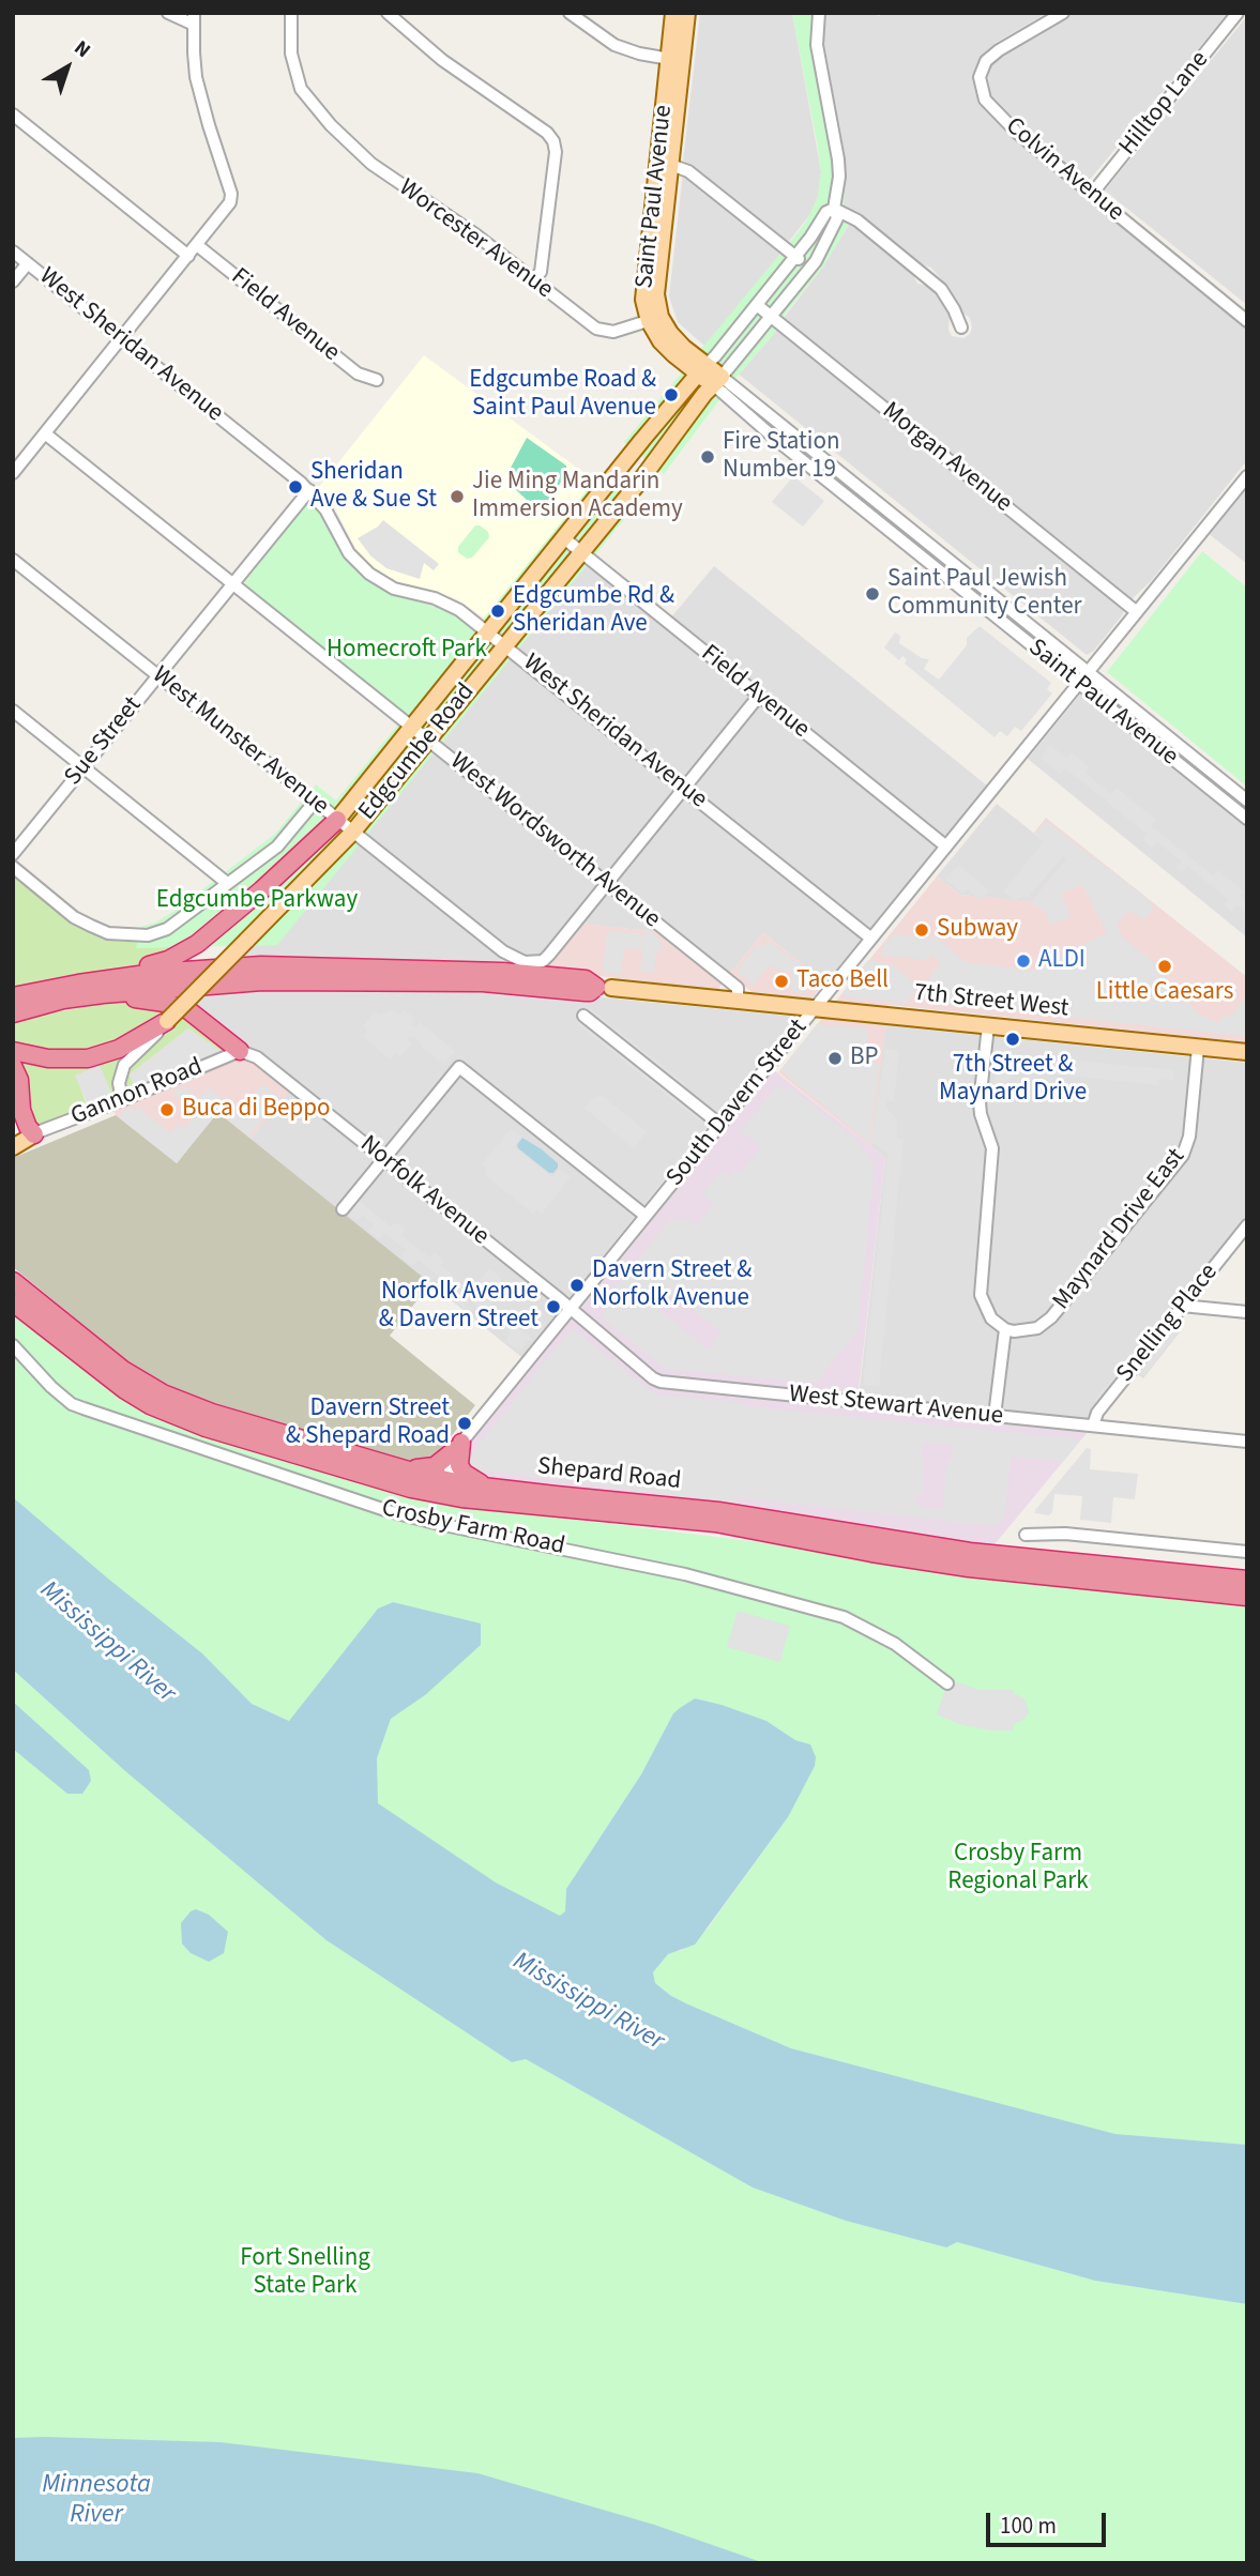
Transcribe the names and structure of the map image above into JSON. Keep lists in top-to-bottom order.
{
  "streets": {
    "highway": ["Shepard Road"],
    "main road": [
      "Saint Paul Avenue",
      "Edgcumbe Road",
      "7th Street West",
      "Gannon Road"
    ],
    "street": [
      "Hilltop Lane",
      "Colvin Avenue",
      "Worcester Avenue",
      "Field Avenue",
      "West Sheridan Avenue",
      "Morgan Avenue",
      "Sue Street",
      "West Munster Avenue",
      "West Wordsworth Avenue",
      "South Davern Street",
      "Norfolk Avenue",
      "Maynard Drive East",
      "Snelling Place",
      "West Stewart Avenue",
      "Crosby Farm Road"
    ]
  },
  "crossings": [
    ["Hilltop Lane", "Colvin Avenue"],
    ["Saint Paul Avenue", "Worcester Avenue"],
    ["Saint Paul Avenue", "Edgcumbe Road"],
    ["Saint Paul Avenue", "South Davern Street"],
    ["Field Avenue", "Edgcumbe Road"],
    ["Field Avenue", "South Davern Street"],
    ["West Sheridan Avenue", "Sue Street"],
    ["West Sheridan Avenue", "Edgcumbe Road"],
    ["West Sheridan Avenue", "South Davern Street"],
    ["Morgan Avenue", "Edgcumbe Road"],
    ["Morgan Avenue", "South Davern Street"],
    ["Sue Street", "West Munster Avenue"],
    ["Sue Street", "West Wordsworth Avenue"],
    ["West Munster Avenue", "Edgcumbe Road"],
    ["West Munster Avenue", "West Wordsworth Avenue"],
    ["Edgcumbe Road", "West Wordsworth Avenue"],
    ["Edgcumbe Road", "Gannon Road"],
    ["West Wordsworth Avenue", "7th Street West"],
    ["7th Street West", "South Davern Street"],
    ["7th Street West", "Maynard Drive East"],
    ["Gannon Road", "Norfolk Avenue"],
    ["South Davern Street", "Norfolk Avenue"],
    ["South Davern Street", "West Stewart Avenue"],
    ["South Davern Street", "Shepard Road"],
    ["Norfolk Avenue", "West Stewart Avenue"],
    ["Snelling Place", "West Stewart Avenue"]
  ],
  "water": ["Mississippi River", "Minnesota River"],
  "parks": [
    "Homecroft Park",
    "Edgcumbe Parkway",
    "Crosby Farm Regional Park",
    "Fort Snelling State Park"
  ],
  "places": [
    "Edgcumbe Road & Saint Paul Avenue",
    "Fire Station Number 19",
    "Sheridan Ave & Sue St",
    "Jie Ming Mandarin Immersion Academy",
    "Saint Paul Jewish Community Center",
    "Edgcumbe Rd & Sheridan Ave",
    "Subway",
    "ALDI",
    "Little Caesars",
    "Taco Bell",
    "7th Street & Maynard Drive",
    "BP",
    "Buca di Beppo",
    "Davern Street & Norfolk Avenue",
    "Norfolk Avenue & Davern Street",
    "Davern Street & Shepard Road"
  ],
  "scale_bar": "100 m",
  "north": "top right"
}
